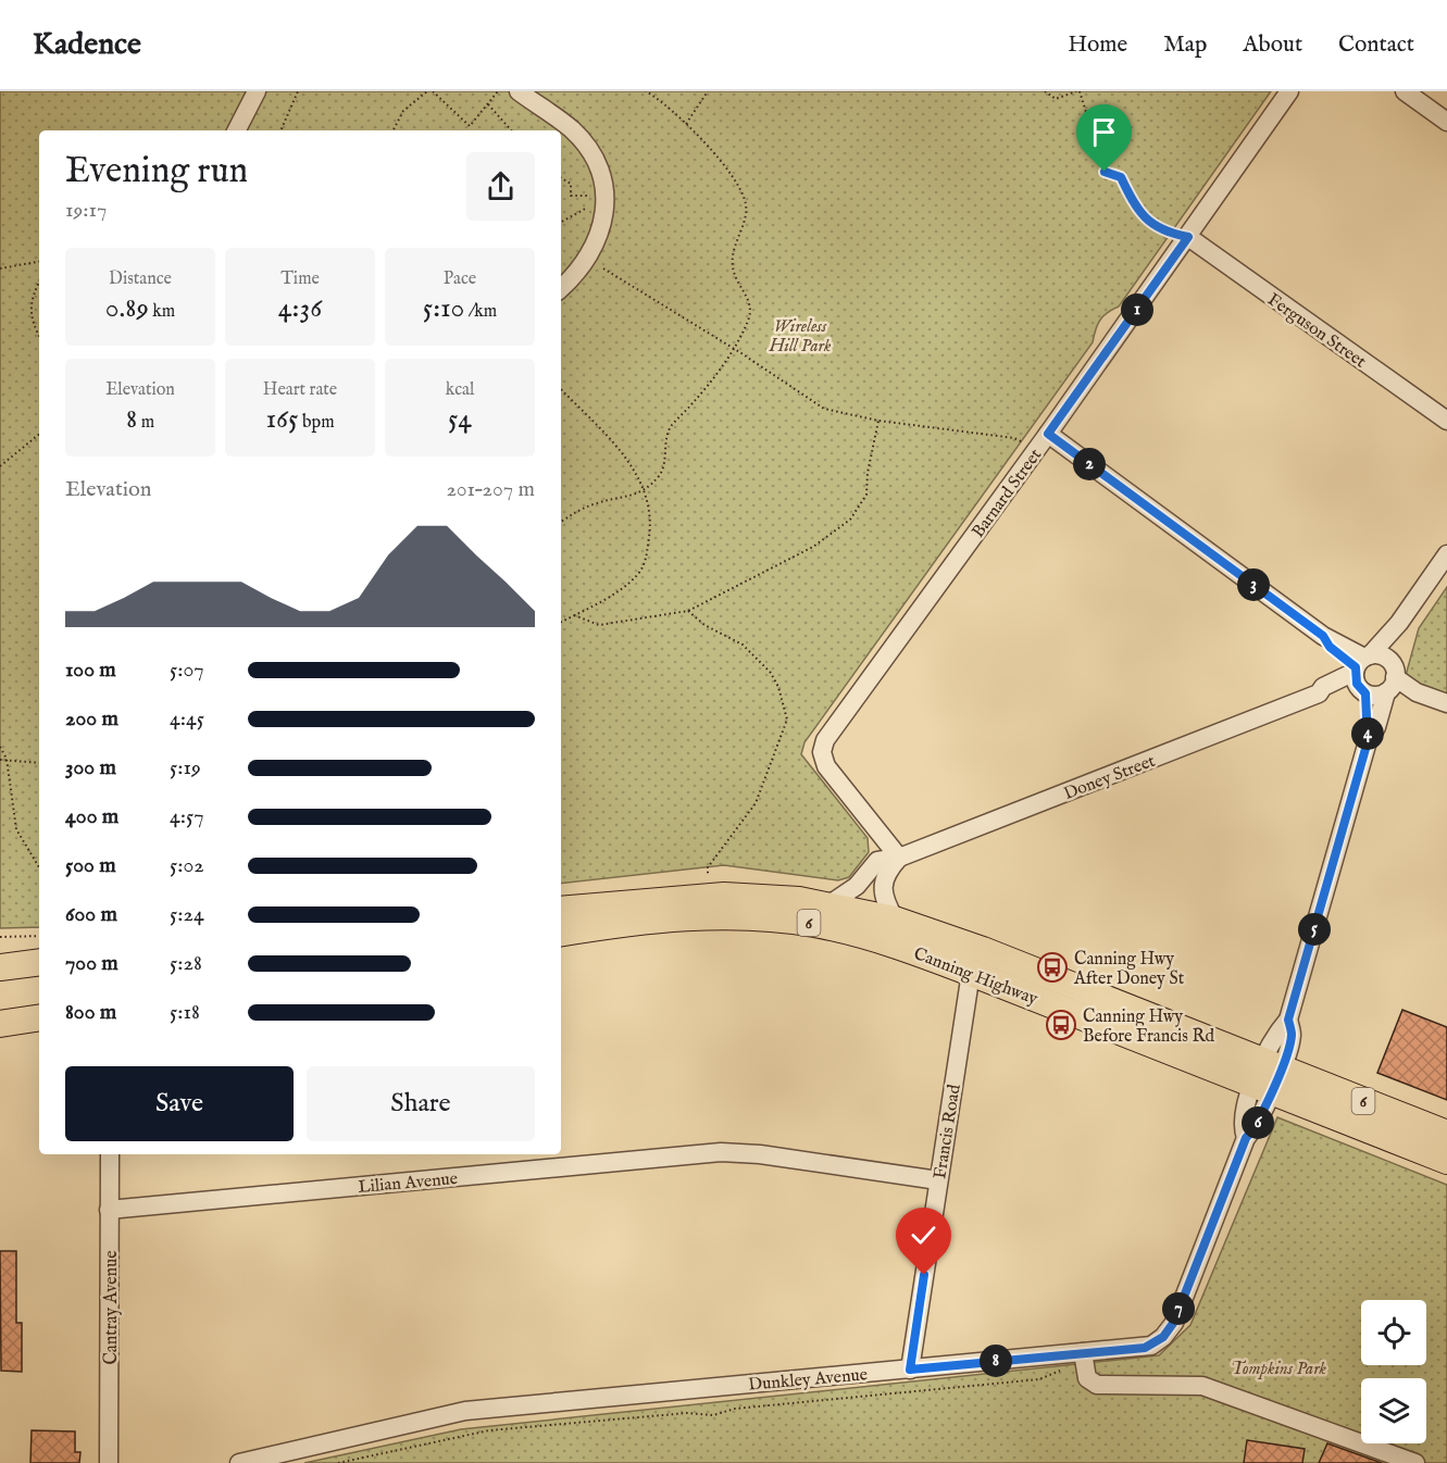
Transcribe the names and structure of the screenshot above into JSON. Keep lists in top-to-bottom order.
{
  "streets": {
    "highway": ["6", "Canning Highway"],
    "street": [
      "Ferguson Street",
      "Barnard Street",
      "Doney Street",
      "Francis Road",
      "Lilian Avenue",
      "Cantray Avenue",
      "Dunkley Avenue"
    ]
  },
  "crossings": [
    ["Ferguson Street", "Barnard Street"],
    ["Barnard Street", "Doney Street"],
    ["Doney Street", "Canning Highway"],
    ["Canning Highway", "Francis Road"],
    ["Canning Highway", "Dunkley Avenue"],
    ["Francis Road", "Lilian Avenue"],
    ["Francis Road", "Dunkley Avenue"],
    ["Lilian Avenue", "Cantray Avenue"]
  ],
  "parks": ["Wireless Hill Park", "Tompkins Park"],
  "places": {
    "bus stop": ["Canning Hwy After Doney St", "Canning Hwy Before Francis Rd"]
  },
  "page": {
    "header": "Kadence",
    "nav": [
      "Home",
      "Map",
      "About",
      "Contact"
    ],
    "heading": ["Evening run", "19:17"],
    "stats": [
      ["Distance", "0.89 km"],
      ["Time", "4:36"],
      ["Pace", "5:10 /km"],
      ["Elevation", "8 m"],
      ["Heart rate", "165 bpm"],
      ["kcal", "54"]
    ],
    "pins": [
      "1",
      "2",
      "3",
      "4",
      "5",
      "6",
      "7",
      "8"
    ],
    "chart": ["Elevation", "201–207 m"],
    "list": [
      {
        "name": "100 m",
        "note": "5:07"
      },
      {
        "name": "200 m",
        "note": "4:45"
      },
      {
        "name": "300 m",
        "note": "5:19"
      },
      {
        "name": "400 m",
        "note": "4:57"
      },
      {
        "name": "500 m",
        "note": "5:02"
      },
      {
        "name": "600 m",
        "note": "5:24"
      },
      {
        "name": "700 m",
        "note": "5:28"
      },
      {
        "name": "800 m",
        "note": "5:18"
      }
    ],
    "buttons": ["Save", "Share"]
  }
}
